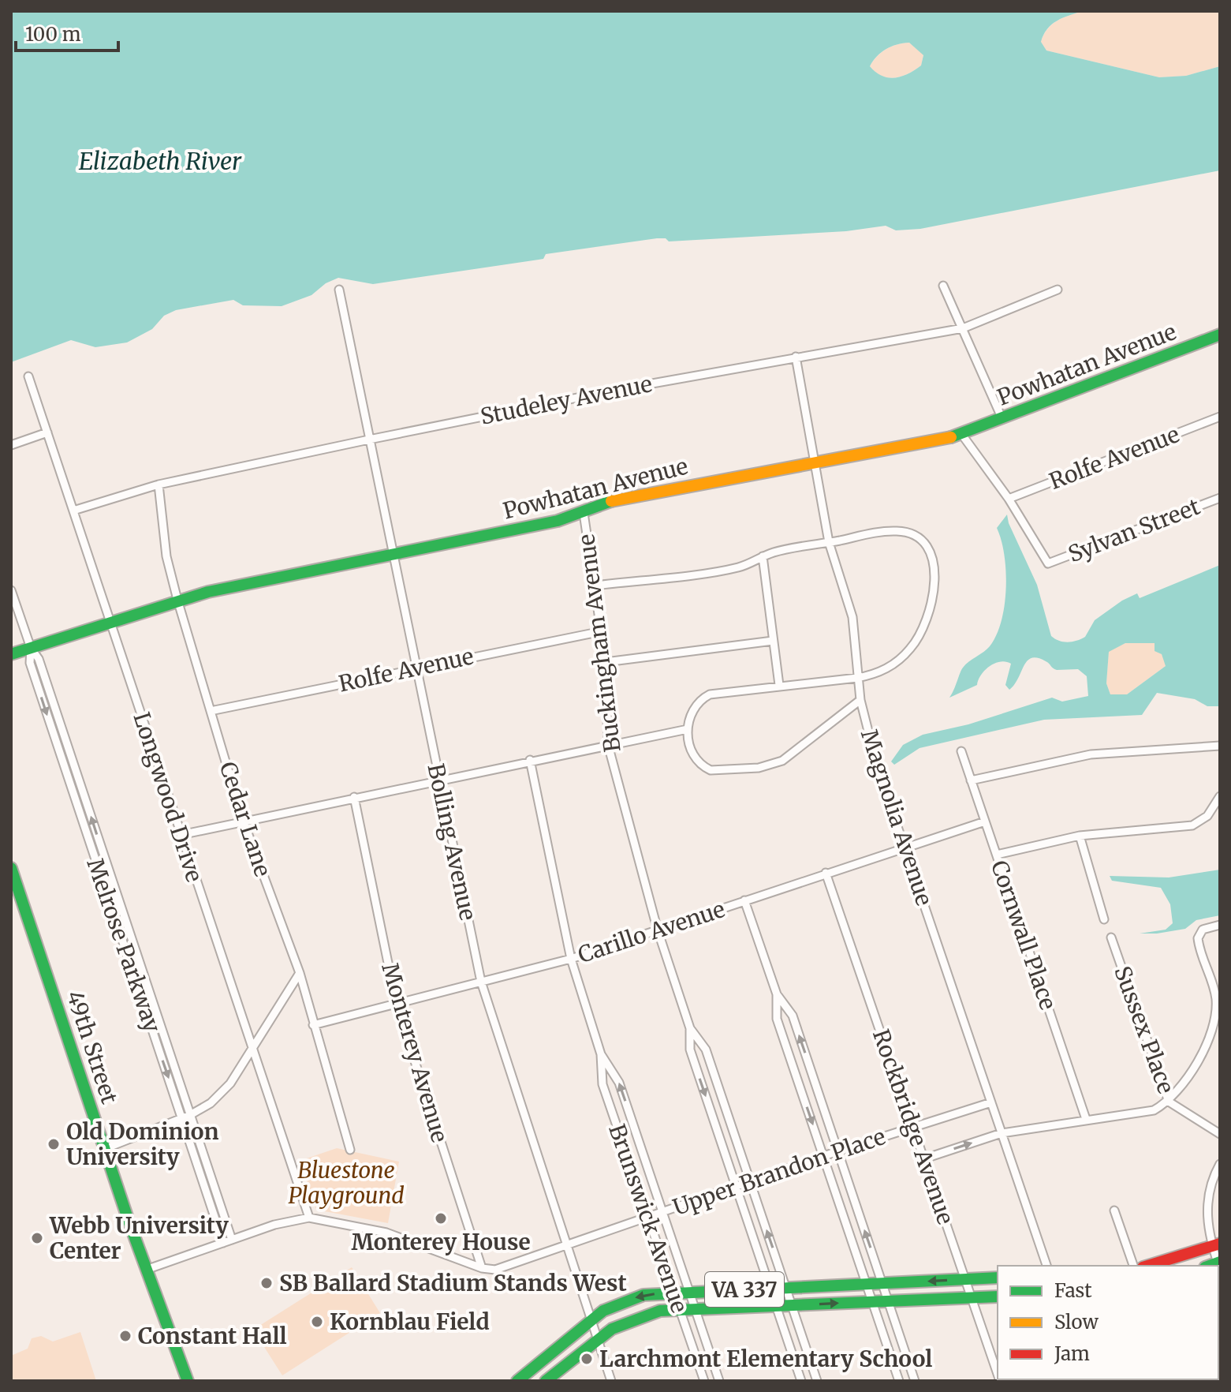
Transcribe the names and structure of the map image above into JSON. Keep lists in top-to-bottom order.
{
  "streets": {
    "street": [
      "Powhatan Avenue",
      "Studeley Avenue",
      "Rolfe Avenue",
      "Sylvan Street",
      "Buckingham Avenue",
      "Longwood Drive",
      "Magnolia Avenue",
      "Cedar Lane",
      "Bolling Avenue",
      "Carillo Avenue",
      "Cornwall Place",
      "Melrose Parkway",
      "Sussex Place",
      "49th Street",
      "Monterey Avenue",
      "Rockbridge Avenue",
      "Upper Brandon Place",
      "Brunswick Avenue",
      "VA 337"
    ]
  },
  "crossings": [
    ["Powhatan Avenue", "Buckingham Avenue"],
    ["Powhatan Avenue", "Longwood Drive"],
    ["Powhatan Avenue", "Magnolia Avenue"],
    ["Powhatan Avenue", "Cedar Lane"],
    ["Powhatan Avenue", "Bolling Avenue"],
    ["Powhatan Avenue", "Melrose Parkway"],
    ["Studeley Avenue", "Longwood Drive"],
    ["Studeley Avenue", "Magnolia Avenue"],
    ["Studeley Avenue", "Cedar Lane"],
    ["Studeley Avenue", "Bolling Avenue"],
    ["Rolfe Avenue", "Sylvan Street"],
    ["Rolfe Avenue", "Buckingham Avenue"],
    ["Rolfe Avenue", "Cedar Lane"],
    ["Rolfe Avenue", "Bolling Avenue"],
    ["Buckingham Avenue", "Carillo Avenue"],
    ["Buckingham Avenue", "Upper Brandon Place"],
    ["Buckingham Avenue", "VA 337"],
    ["Magnolia Avenue", "Carillo Avenue"],
    ["Magnolia Avenue", "Upper Brandon Place"],
    ["Cedar Lane", "Carillo Avenue"],
    ["Bolling Avenue", "Carillo Avenue"],
    ["Bolling Avenue", "Upper Brandon Place"],
    ["Bolling Avenue", "VA 337"],
    ["Carillo Avenue", "Cornwall Place"],
    ["Carillo Avenue", "Monterey Avenue"],
    ["Carillo Avenue", "Rockbridge Avenue"],
    ["Carillo Avenue", "Brunswick Avenue"],
    ["Monterey Avenue", "Upper Brandon Place"],
    ["Rockbridge Avenue", "Upper Brandon Place"],
    ["Rockbridge Avenue", "VA 337"],
    ["Upper Brandon Place", "Brunswick Avenue"],
    ["Brunswick Avenue", "VA 337"]
  ],
  "water": ["Elizabeth River"],
  "parks": ["Bluestone Playground"],
  "places": [
    "Old Dominion University",
    "Monterey House",
    "Webb University Center",
    "SB Ballard Stadium Stands West",
    "Kornblau Field",
    "Constant Hall",
    "Larchmont Elementary School"
  ],
  "legend": ["Fast", "Slow", "Jam"],
  "scale_bar": "100 m"
}
